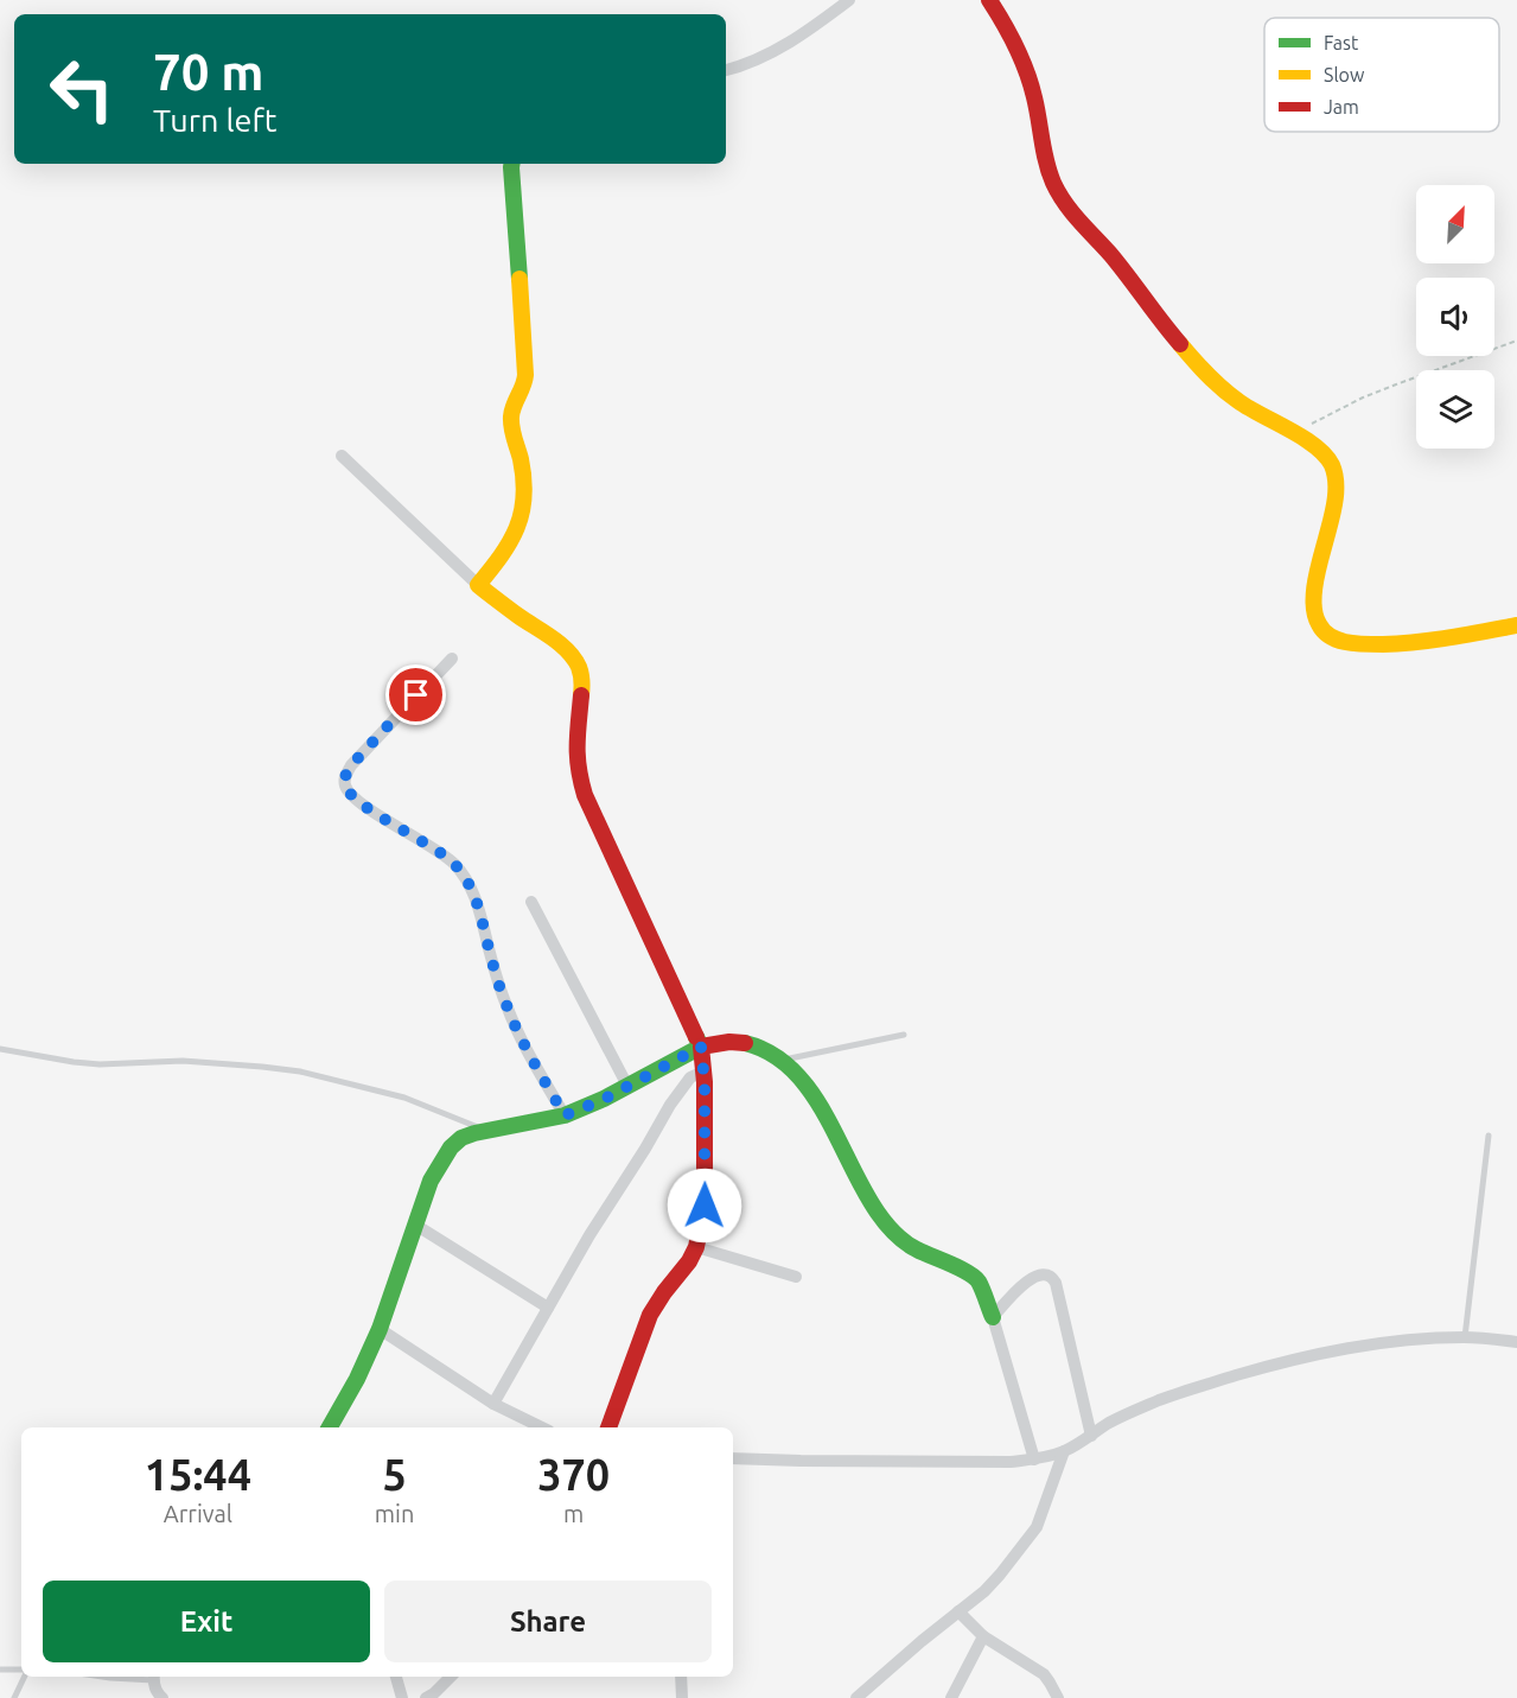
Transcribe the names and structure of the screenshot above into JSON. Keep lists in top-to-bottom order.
{
  "legend": ["Fast", "Slow", "Jam"],
  "north": "top right",
  "page": {
    "turn": ["70 m", "Turn left"],
    "eta": [
      "15:44",
      "Arrival",
      "5",
      "min",
      "370",
      "m"
    ],
    "buttons": ["Exit", "Share"]
  }
}
